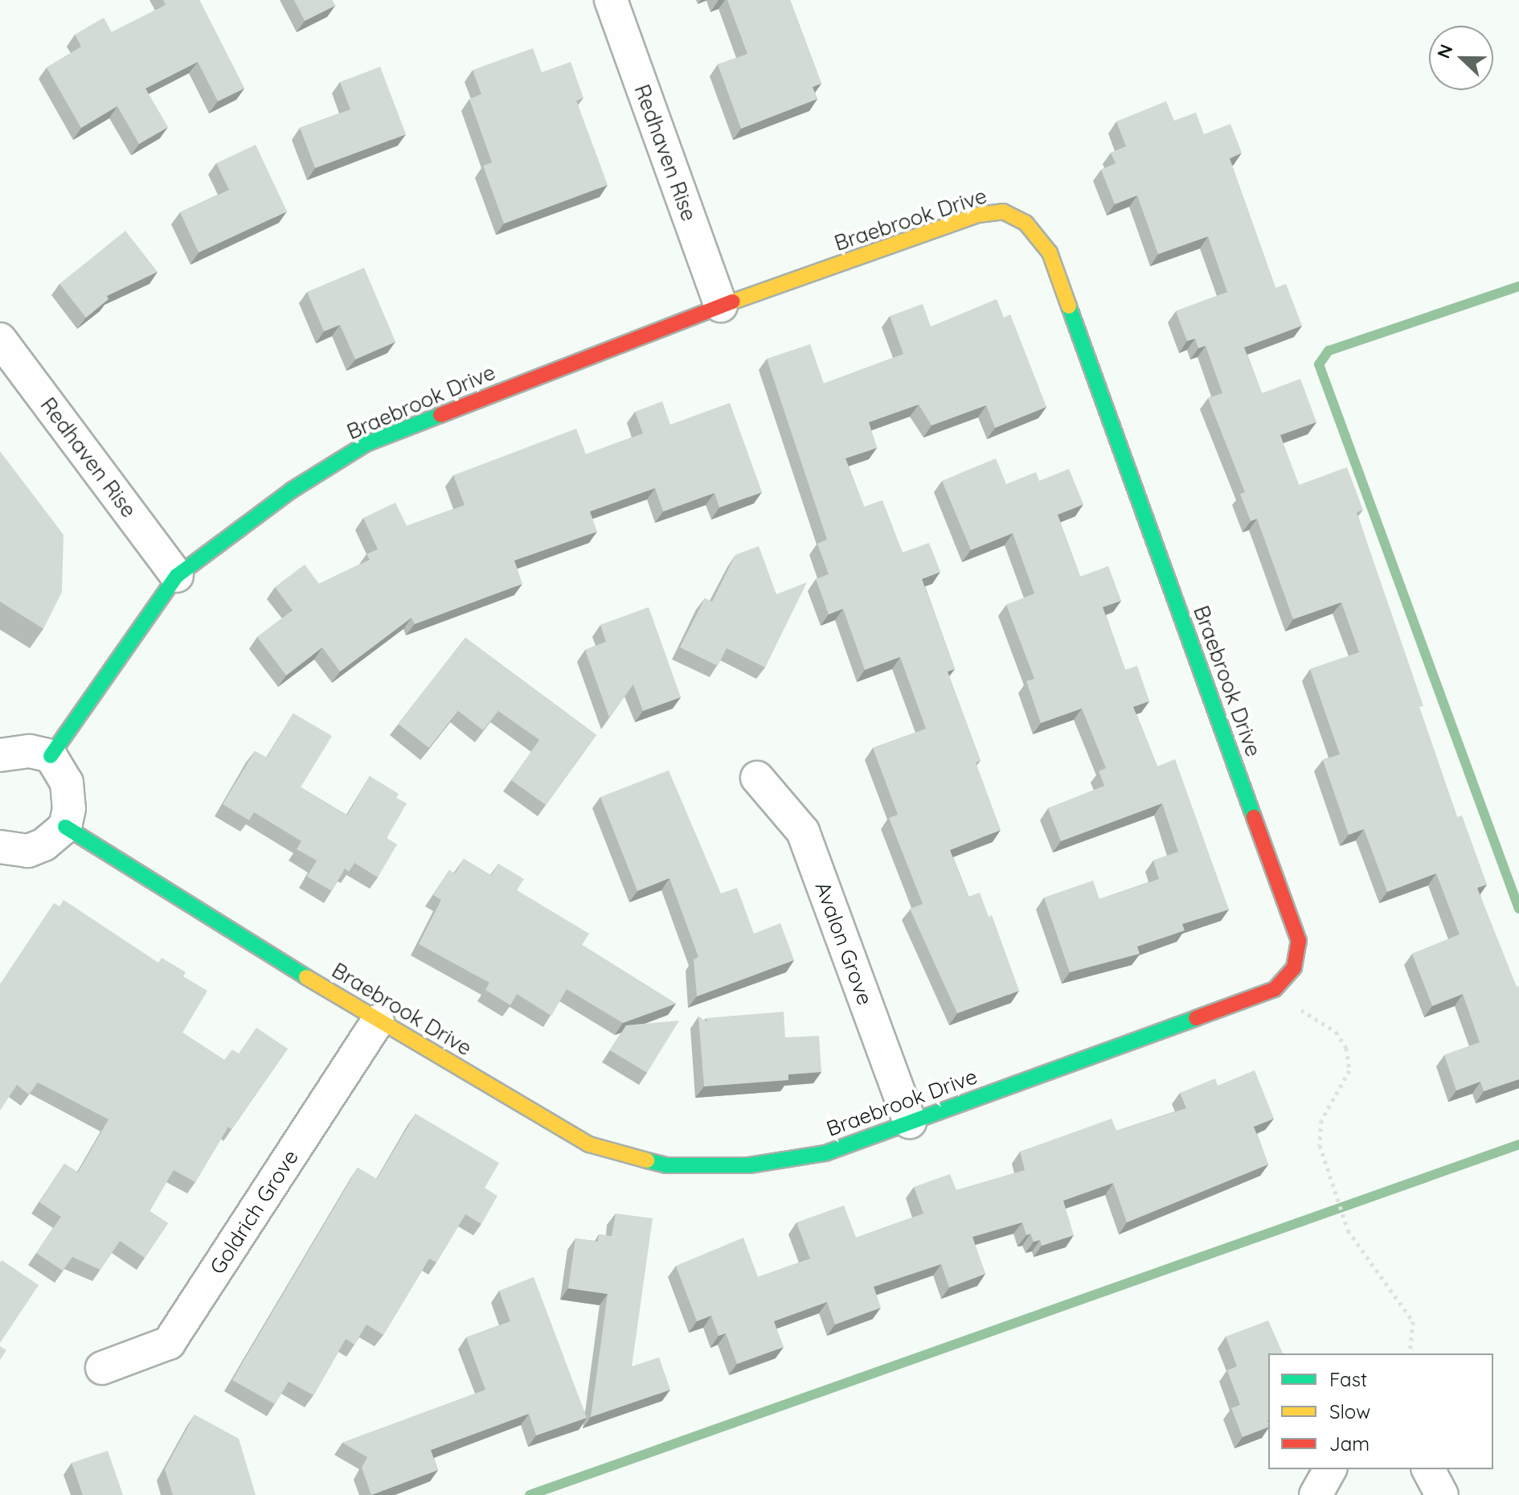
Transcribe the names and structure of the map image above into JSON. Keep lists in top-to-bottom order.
{
  "streets": {
    "street": [
      "Redhaven Rise",
      "Braebrook Drive",
      "Avalon Grove",
      "Goldrich Grove"
    ]
  },
  "crossings": [
    ["Redhaven Rise", "Braebrook Drive"],
    ["Braebrook Drive", "Avalon Grove"],
    ["Braebrook Drive", "Goldrich Grove"]
  ],
  "legend": ["Fast", "Slow", "Jam"],
  "north": "left"
}
